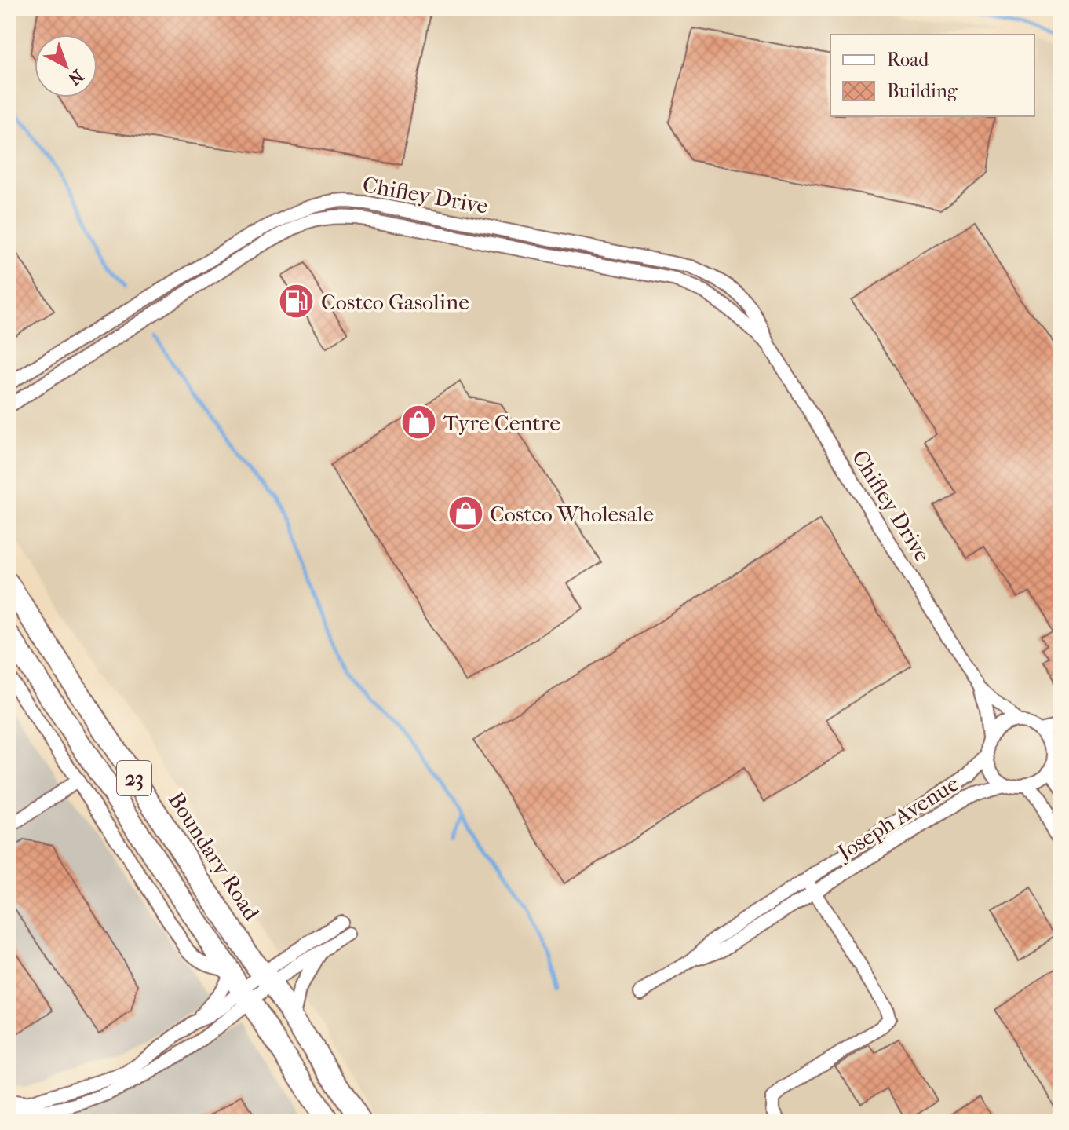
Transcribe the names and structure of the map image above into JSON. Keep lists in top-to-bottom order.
{
  "streets": {
    "main road": ["23", "Boundary Road"],
    "street": ["Chifley Drive", "Joseph Avenue"]
  },
  "crossings": [
    ["Chifley Drive", "Joseph Avenue"]
  ],
  "places": {
    "fuel station": ["Costco Gasoline"],
    "shop": ["Tyre Centre", "Costco Wholesale"]
  },
  "legend": ["Road", "Building"],
  "north": "bottom right"
}
